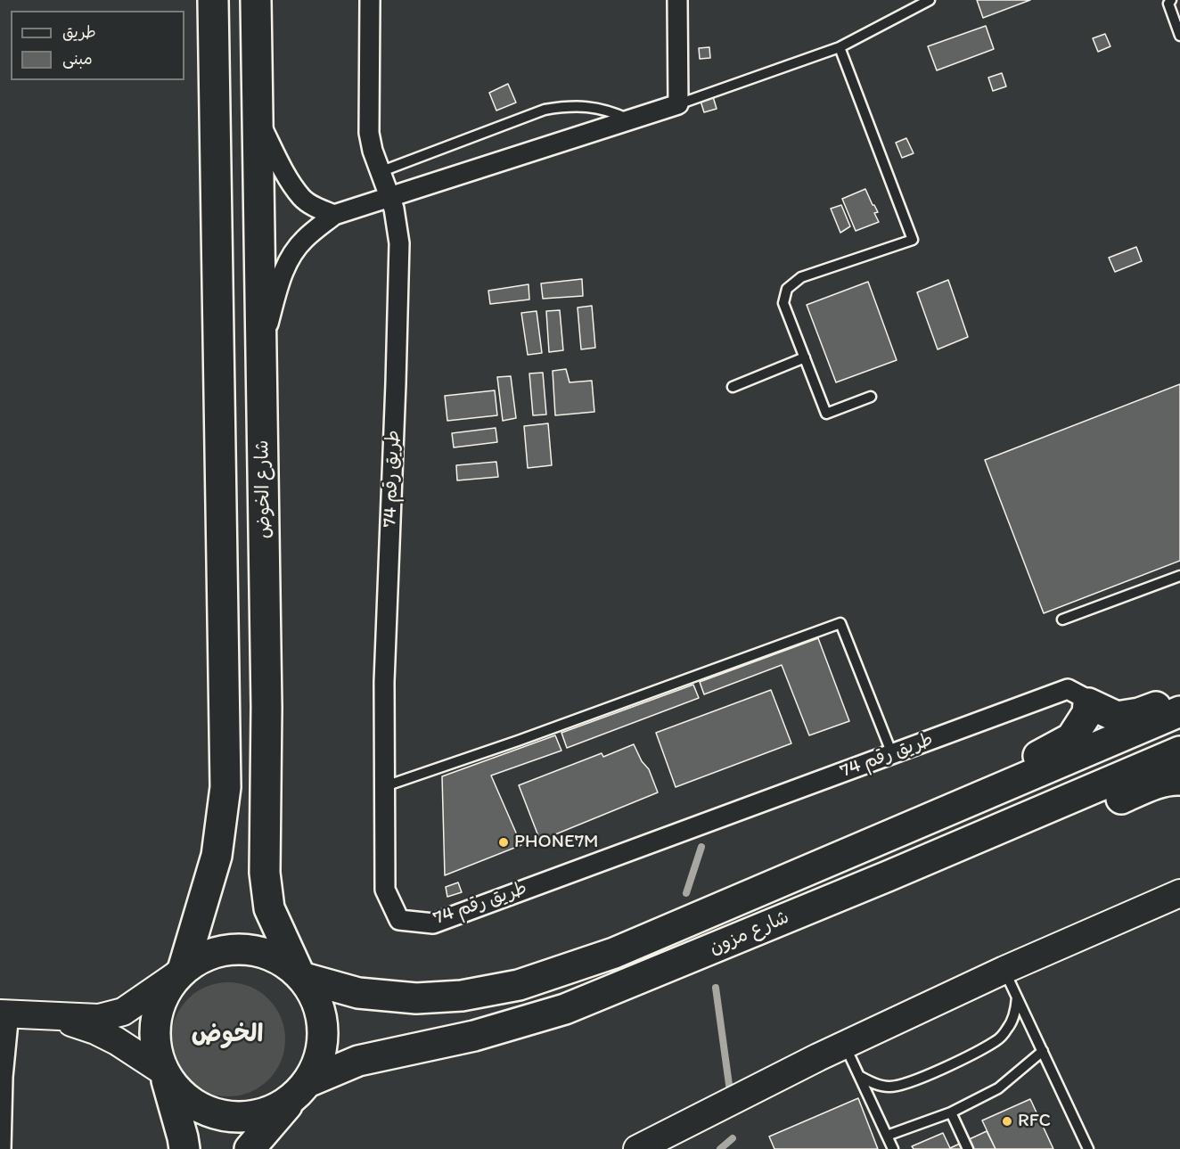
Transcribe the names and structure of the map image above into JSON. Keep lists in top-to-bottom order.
{
  "streets": {
    "main road": ["شارع الخوض", "شارع مزون"],
    "street": ["طريق رقم 74"]
  },
  "crossings": [
    ["شارع الخوض", "شارع مزون"]
  ],
  "districts": ["الخوض"],
  "places": ["PHONE7M", "RFC"],
  "legend": ["طريق", "مبنى"]
}
